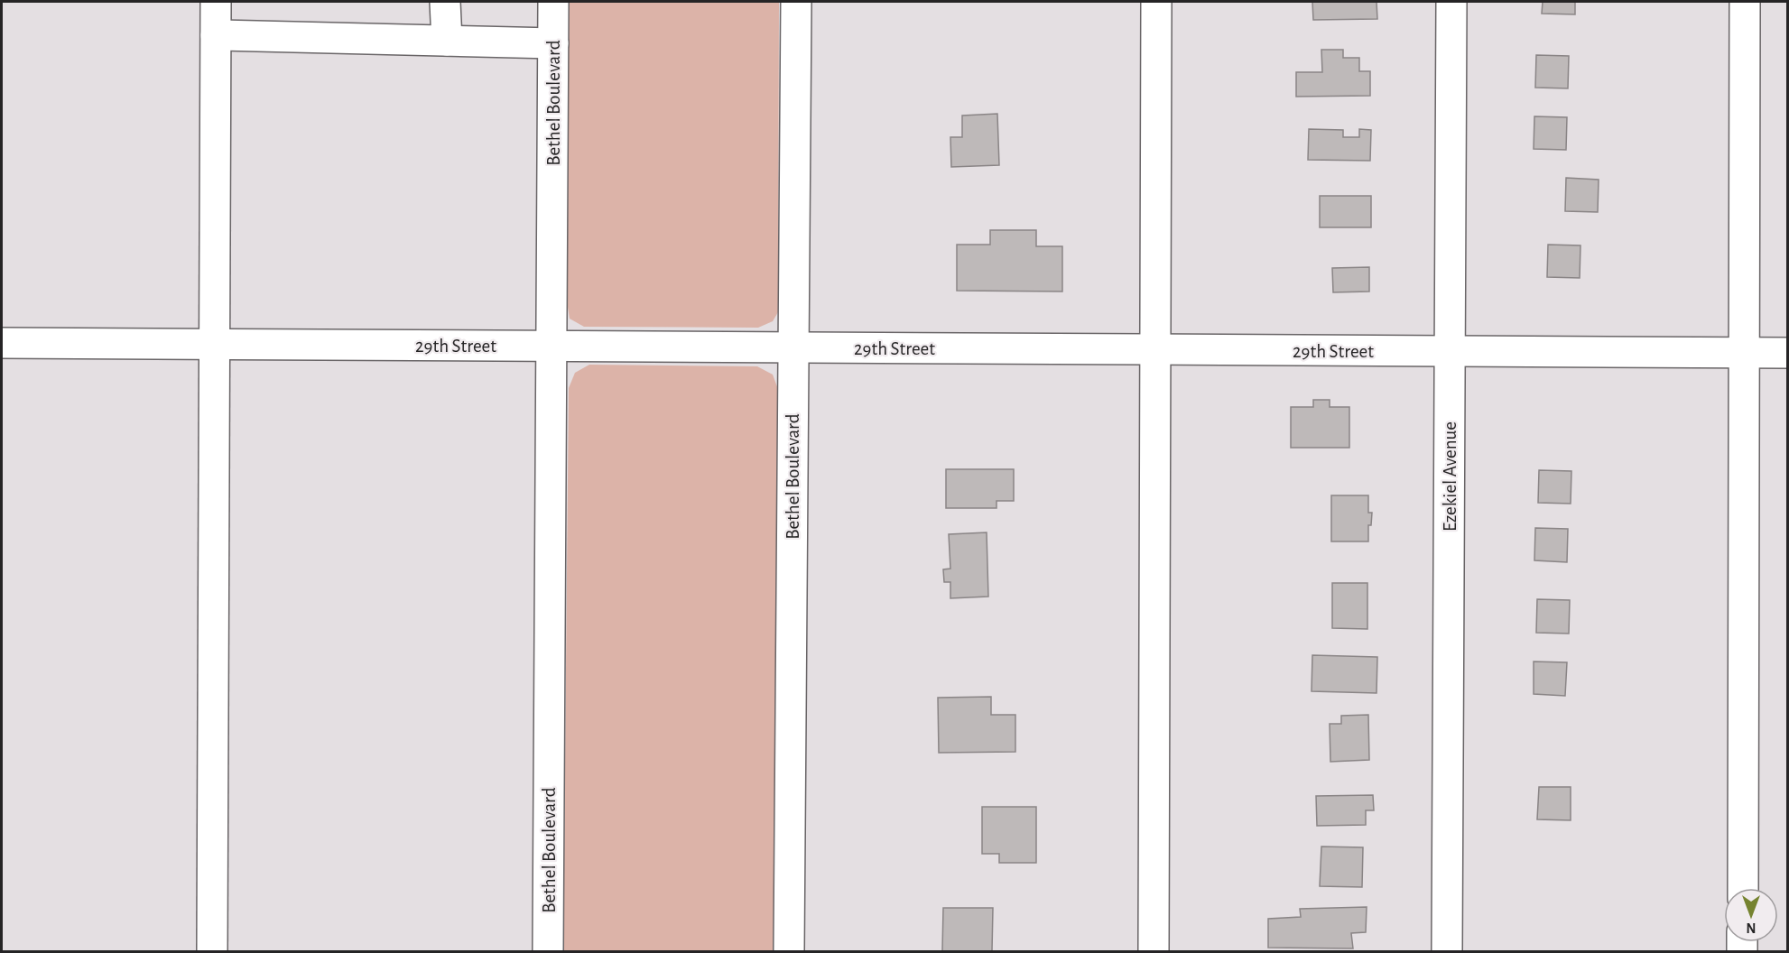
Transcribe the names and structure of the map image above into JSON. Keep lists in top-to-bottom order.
{
  "streets": {
    "street": ["Bethel Boulevard", "29th Street", "Ezekiel Avenue"]
  },
  "crossings": [
    ["Bethel Boulevard", "29th Street"],
    ["29th Street", "Ezekiel Avenue"]
  ],
  "north": "bottom"
}
